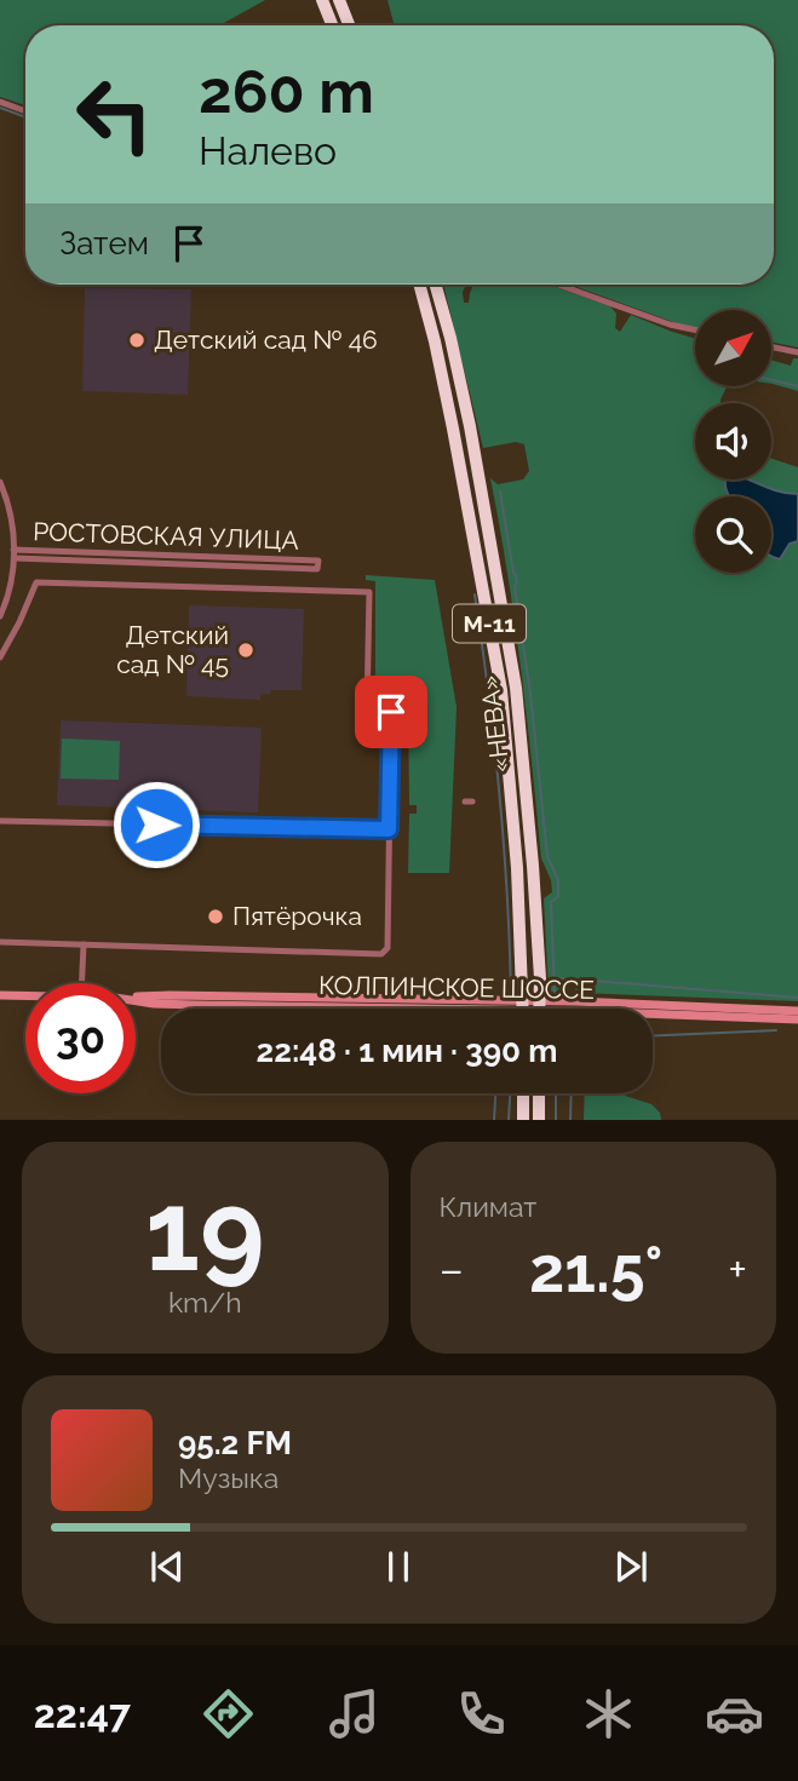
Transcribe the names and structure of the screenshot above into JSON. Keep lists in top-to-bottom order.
{
  "streets": {
    "highway": ["М-11", "«НЕВА»"],
    "main road": ["КОЛПИНСКОЕ ШОССЕ"],
    "street": ["РОСТОВСКАЯ УЛИЦА"]
  },
  "places": ["Детский сад № 46", "Детский сад № 45", "Пятёрочка"],
  "north": "top right",
  "page": {
    "turn": ["260 m", "Налево"],
    "then": "Затем",
    "limit": "30",
    "trip": "22:48 · 1 мин · 390 m",
    "tile": [
      ["19", "km/h"],
      "Климат"
    ],
    "heat": ["−", "21.5°", "+"],
    "song": ["95.2 FM", "Музыка"],
    "tabs": "22:47"
  }
}
